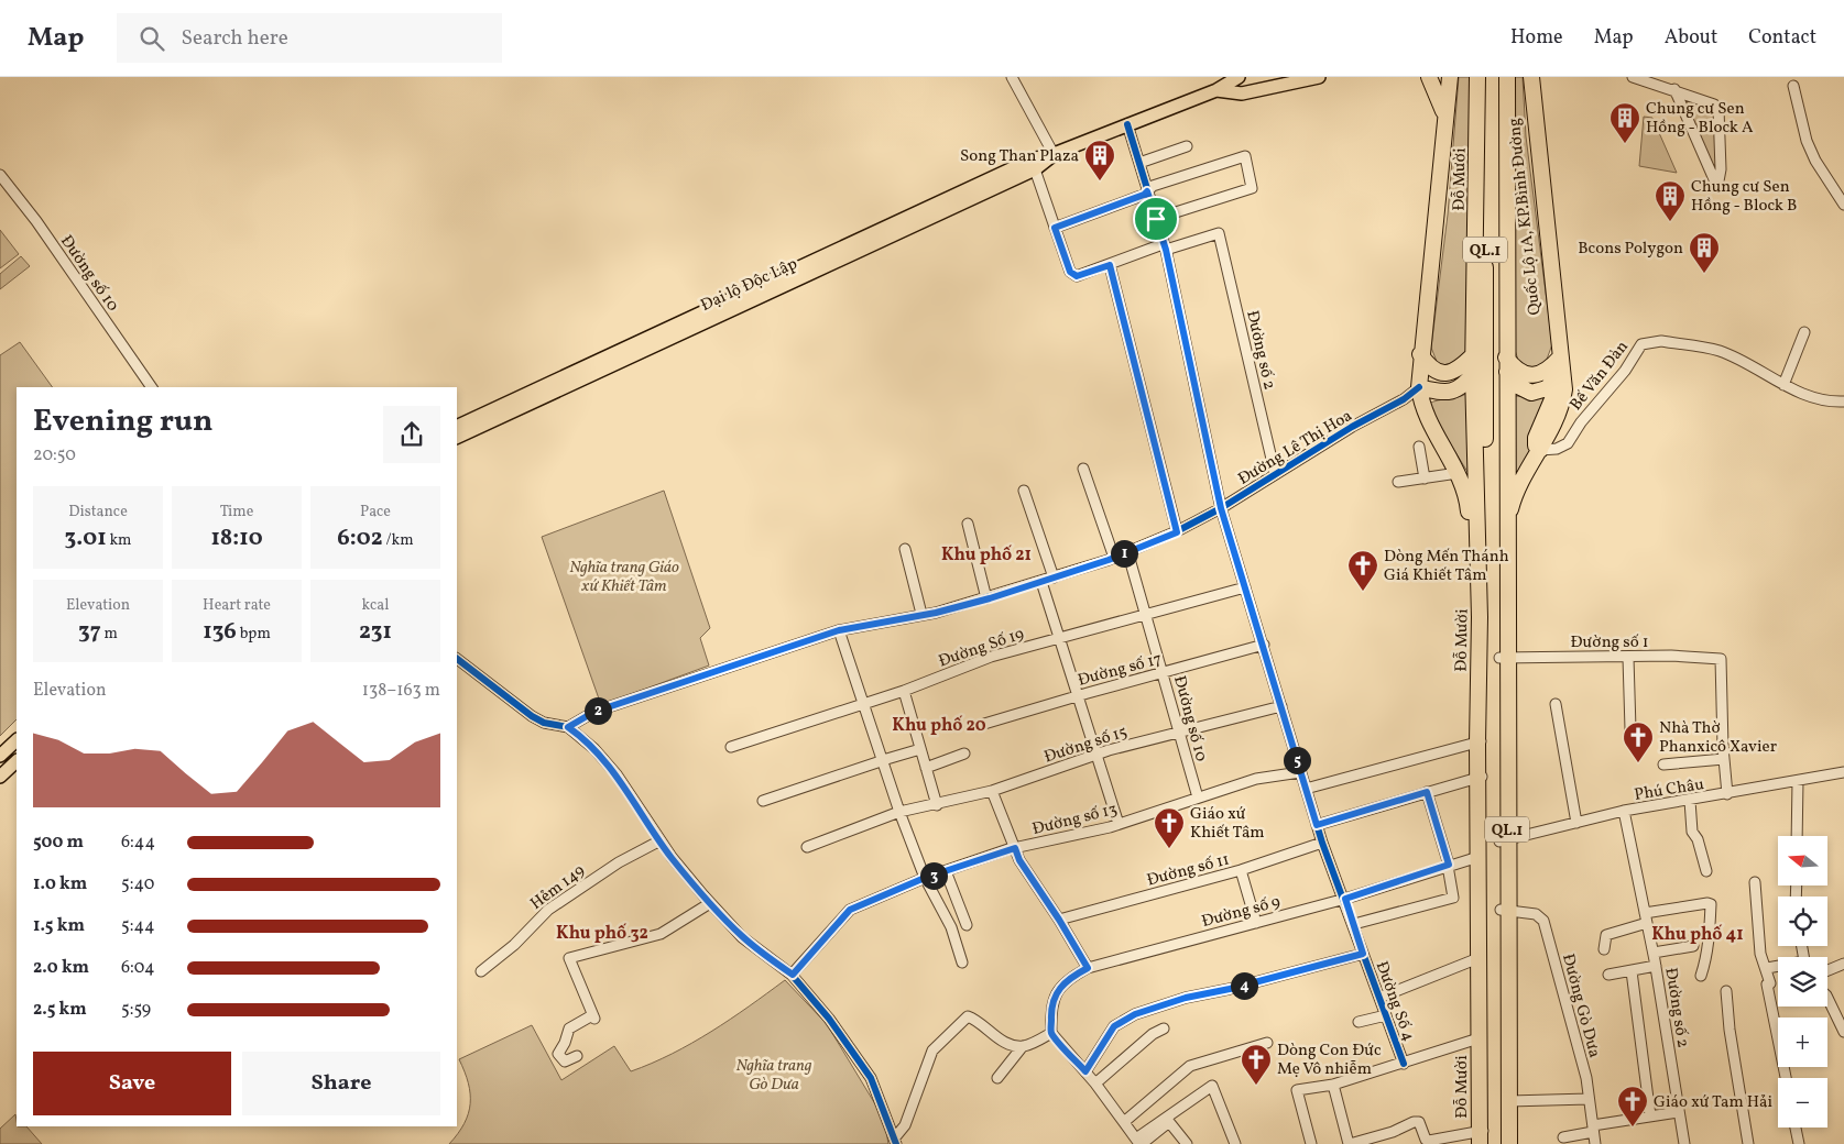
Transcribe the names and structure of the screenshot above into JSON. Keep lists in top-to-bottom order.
{
  "streets": {
    "highway": ["Đỗ Mười", "QL.1"],
    "main road": ["Đại lộ Độc Lập"],
    "street": [
      "Đường số 10",
      "Đường số 2",
      "Bế Văn Đàn",
      "Đường Lê Thị Hoa",
      "Đường số 1",
      "Đường Số 19",
      "Đường số 17",
      "Đường số 15",
      "Phú Châu",
      "Đường số 13",
      "Đường số 11",
      "Hẻm 149",
      "Đường số 9",
      "Đường Số 4",
      "Đường Gò Dưa"
    ]
  },
  "crossings": [
    ["Đỗ Mười", "QL.1"],
    ["Đỗ Mười", "Đường số 9"],
    ["QL.1", "Đường số 1"],
    ["QL.1", "Phú Châu"],
    ["QL.1", "Đường Gò Dưa"],
    ["Đường số 10", "Đường Lê Thị Hoa"],
    ["Đường số 10", "Đường Số 19"],
    ["Đường số 10", "Đường số 17"],
    ["Đường số 10", "Đường số 15"],
    ["Đường số 10", "Đường số 13"],
    ["Đại lộ Độc Lập", "Đường Số 4"],
    ["Đường số 2", "Đường Lê Thị Hoa"],
    ["Đường số 2", "Phú Châu"],
    ["Đường số 2", "Đường Số 4"],
    ["Đường Lê Thị Hoa", "Đường Số 4"],
    ["Đường Số 19", "Đường Số 4"],
    ["Đường số 17", "Đường Số 4"],
    ["Đường số 15", "Đường Số 4"],
    ["Đường số 13", "Đường Số 4"],
    ["Đường số 11", "Đường Số 4"],
    ["Đường số 9", "Đường Số 4"]
  ],
  "districts": [
    "Khu phố 21",
    "Khu phố 20",
    "Khu phố 32",
    "Khu phố 41"
  ],
  "parks": ["Nghĩa trang Giáo xứ Khiết Tâm", "Nghĩa trang Gò Dưa"],
  "places": {
    "building": [
      "Chung cư Sen Hồng - Block A",
      "Song Than Plaza",
      "Chung cư Sen Hồng - Block B",
      "Bcons Polygon"
    ],
    "church": [
      "Dòng Mến Thánh Giá Khiết Tâm",
      "Nhà Thờ Phanxicô Xavier",
      "Giáo xứ Khiết Tâm",
      "Dòng Con Đức Mẹ Vô nhiễm",
      "Giáo xứ Tam Hải"
    ]
  },
  "north": "left",
  "page": {
    "header": "Map",
    "search": "Search here",
    "nav": [
      "Home",
      "Map",
      "About",
      "Contact"
    ],
    "heading": ["Evening run", "20:50"],
    "stats": [
      ["Distance", "3.01 km"],
      ["Time", "18:10"],
      ["Pace", "6:02 /km"],
      ["Elevation", "37 m"],
      ["Heart rate", "136 bpm"],
      ["kcal", "231"]
    ],
    "pins": [
      "1",
      "2",
      "5",
      "3",
      "4"
    ],
    "chart": ["Elevation", "138–163 m"],
    "list": [
      {
        "name": "500 m",
        "note": "6:44"
      },
      {
        "name": "1.0 km",
        "note": "5:40"
      },
      {
        "name": "1.5 km",
        "note": "5:44"
      },
      {
        "name": "2.0 km",
        "note": "6:04"
      },
      {
        "name": "2.5 km",
        "note": "5:59"
      }
    ],
    "map_buttons": ["+", "−"],
    "buttons": ["Save", "Share"]
  }
}
